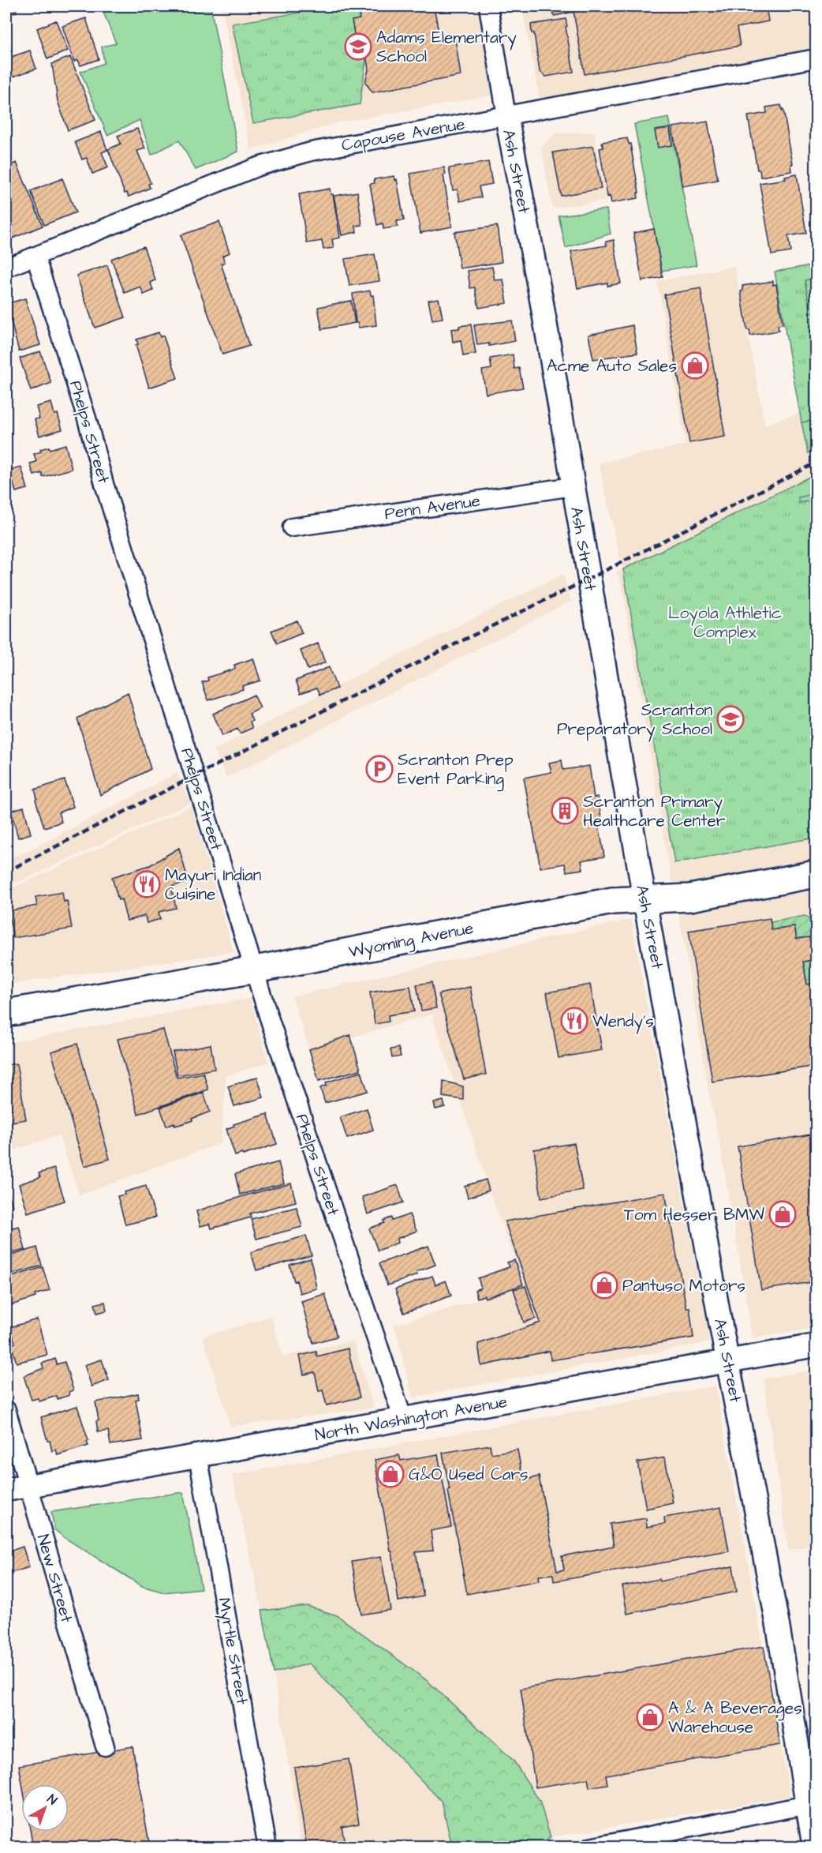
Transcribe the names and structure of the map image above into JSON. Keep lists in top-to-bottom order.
{
  "streets": {
    "main road": ["Wyoming Avenue"],
    "street": [
      "Capouse Avenue",
      "Ash Street",
      "Phelps Street",
      "Penn Avenue",
      "North Washington Avenue",
      "New Street",
      "Myrtle Street"
    ]
  },
  "crossings": [
    ["Capouse Avenue", "Ash Street"],
    ["Capouse Avenue", "Phelps Street"],
    ["Ash Street", "Penn Avenue"],
    ["Ash Street", "Wyoming Avenue"],
    ["Ash Street", "North Washington Avenue"],
    ["Phelps Street", "Wyoming Avenue"],
    ["Phelps Street", "North Washington Avenue"],
    ["North Washington Avenue", "New Street"],
    ["North Washington Avenue", "Myrtle Street"]
  ],
  "parks": ["Loyola Athletic Complex"],
  "places": {
    "school or university": ["Adams Elementary School", "Scranton Preparatory School"],
    "shop": [
      "Acme Auto Sales",
      "Tom Hesser BMW",
      "Pantuso Motors",
      "G&O Used Cars",
      "A & A Beverages Warehouse"
    ],
    "parking": ["Scranton Prep Event Parking"],
    "building": ["Scranton Primary Healthcare Center"],
    "restaurant": ["Mayuri Indian Cuisine", "Wendy's"]
  },
  "north": "top right"
}
